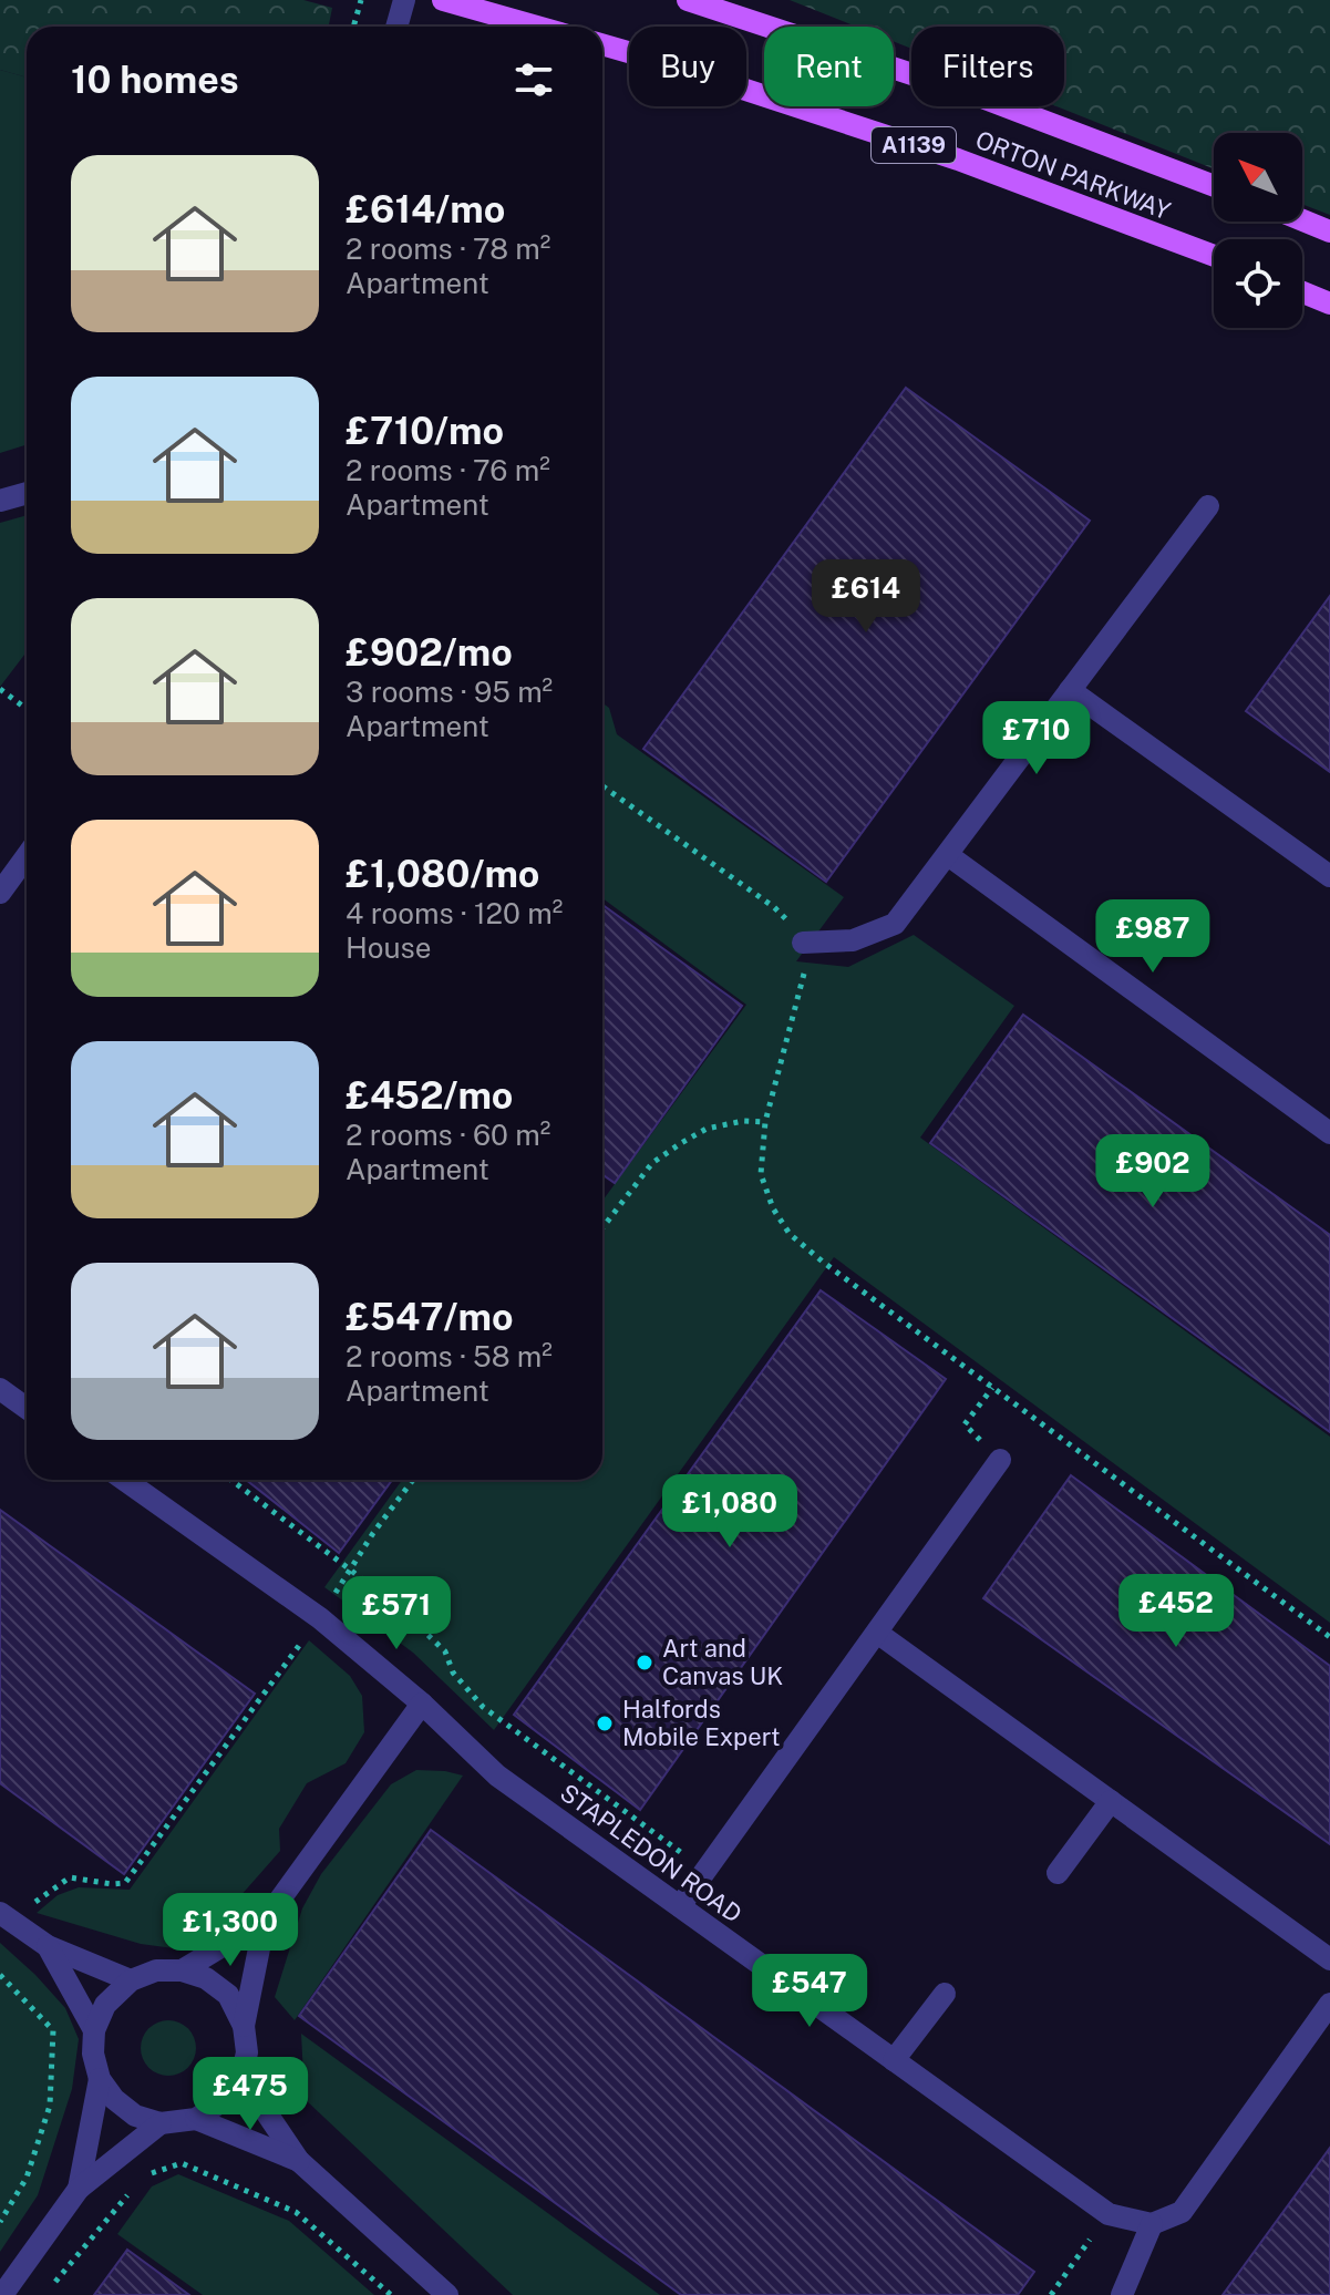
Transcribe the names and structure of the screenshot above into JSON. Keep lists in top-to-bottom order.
{
  "streets": {
    "main road": ["A1139", "ORTON PARKWAY"],
    "street": ["STAPLEDON ROAD"]
  },
  "places": ["Art and Canvas UK", "Halfords Mobile Expert"],
  "north": "top left",
  "page": {
    "chip": ["Buy", "Rent", "Filters"],
    "heading": "10 homes",
    "list": [
      {
        "name": "£614/mo",
        "note": "2 rooms · 78 m² · Apartment"
      },
      {
        "name": "£710/mo",
        "note": "2 rooms · 76 m² · Apartment"
      },
      {
        "name": "£902/mo",
        "note": "3 rooms · 95 m² · Apartment"
      },
      {
        "name": "£1,080/mo",
        "note": "4 rooms · 120 m² · House"
      },
      {
        "name": "£452/mo",
        "note": "2 rooms · 60 m² · Apartment"
      },
      {
        "name": "£547/mo",
        "note": "2 rooms · 58 m² · Apartment"
      }
    ],
    "price": [
      "£614",
      "£710",
      "£987",
      "£902",
      "£1,080",
      "£452",
      "£571",
      "£1,300",
      "£547",
      "£475"
    ]
  }
}
